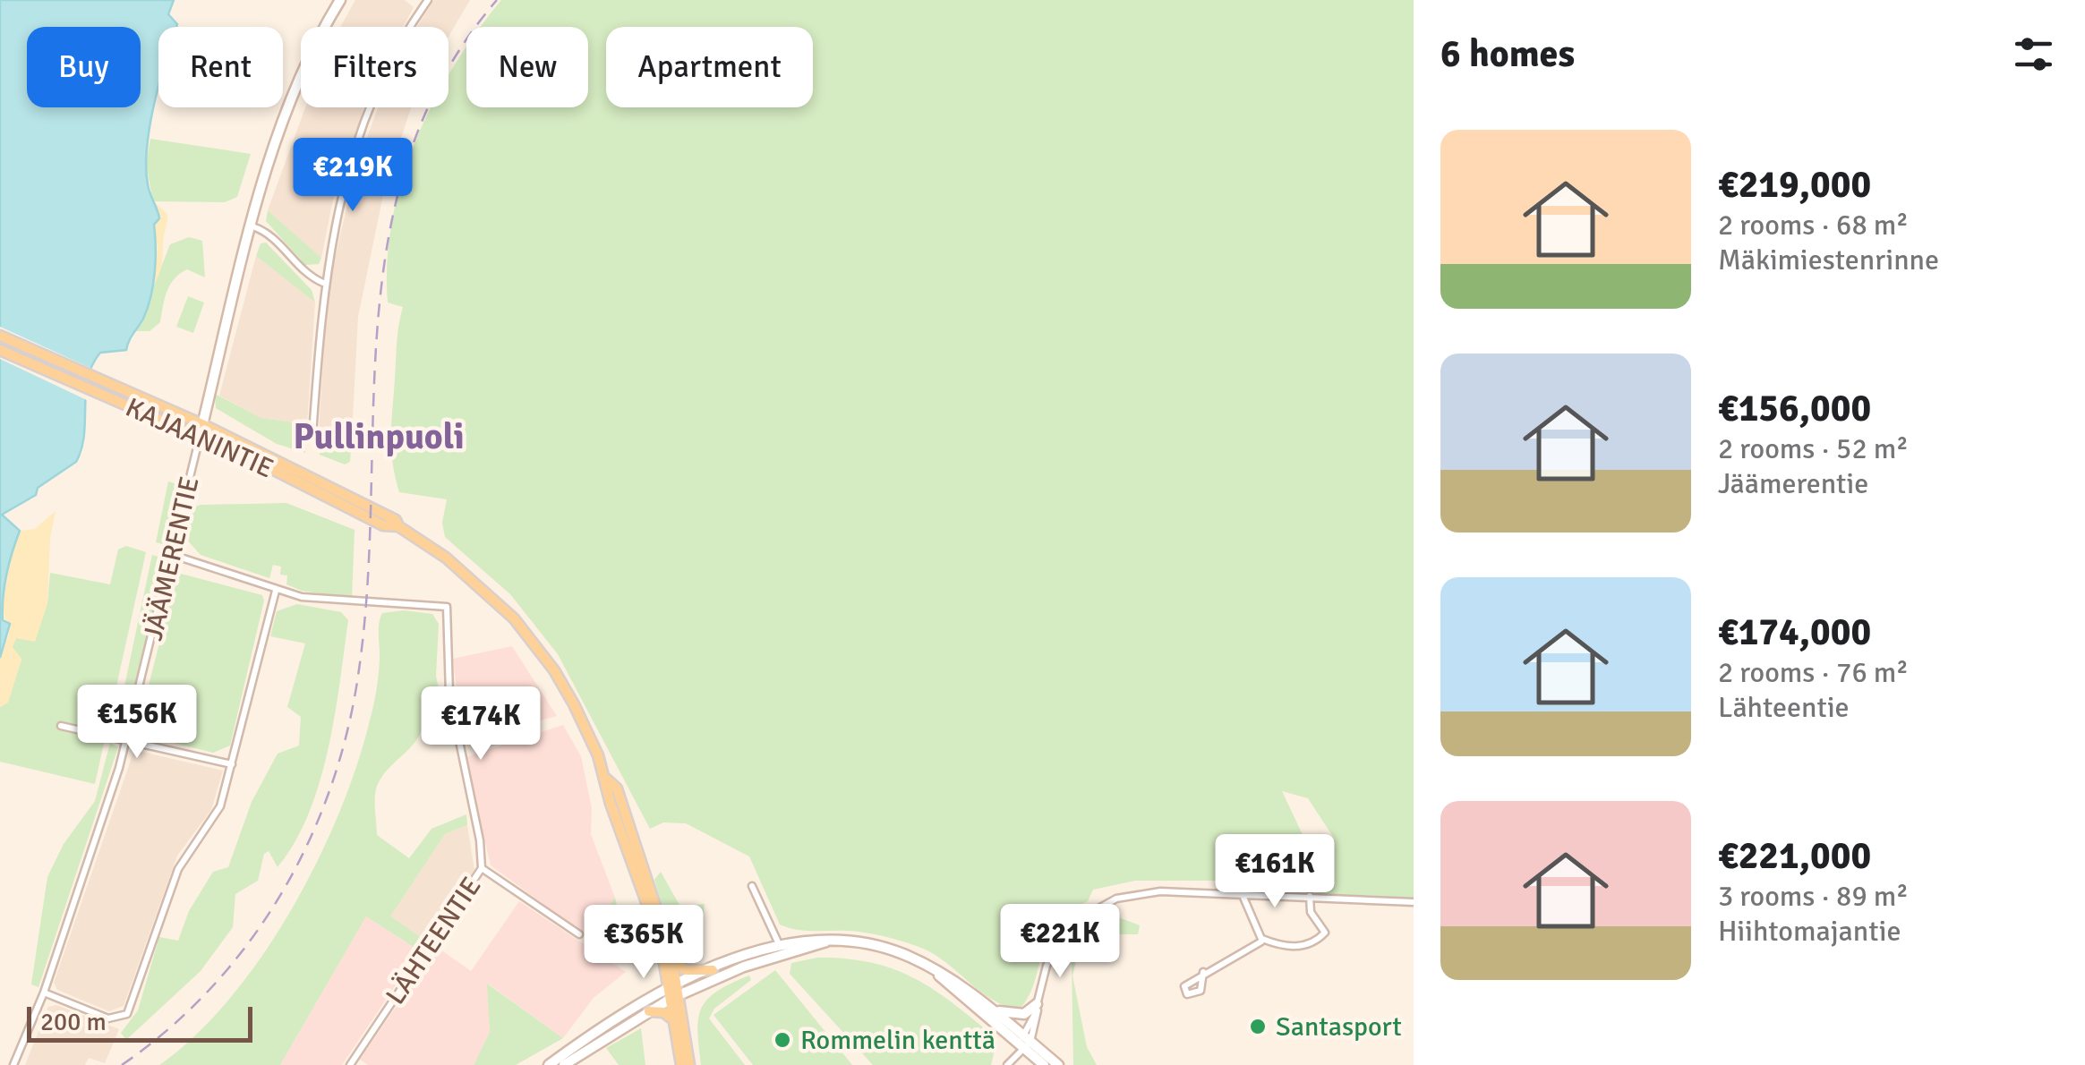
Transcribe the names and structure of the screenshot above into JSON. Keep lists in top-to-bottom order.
{
  "streets": {
    "main road": ["KAJAANINTIE"],
    "street": ["JÄÄMERENTIE", "LÄHTEENTIE"]
  },
  "crossings": [
    ["KAJAANINTIE", "JÄÄMERENTIE"],
    ["JÄÄMERENTIE", "LÄHTEENTIE"]
  ],
  "districts": ["Pullinpuoli"],
  "places": ["Santasport", "Rommelin kenttä"],
  "scale_bar": "200 m",
  "page": {
    "heading": "6 homes",
    "chip": [
      "Buy",
      "Rent",
      "Filters",
      "New",
      "Apartment"
    ],
    "list": [
      {
        "name": "€219,000",
        "note": "2 rooms · 68 m² · Mäkimiestenrinne"
      },
      {
        "name": "€156,000",
        "note": "2 rooms · 52 m² · Jäämerentie"
      },
      {
        "name": "€174,000",
        "note": "2 rooms · 76 m² · Lähteentie"
      },
      {
        "name": "€221,000",
        "note": "3 rooms · 89 m² · Hiihtomajantie"
      }
    ],
    "price": [
      "€219K",
      "€156K",
      "€174K",
      "€161K",
      "€221K",
      "€365K"
    ],
    "scale": "200 m"
  }
}
